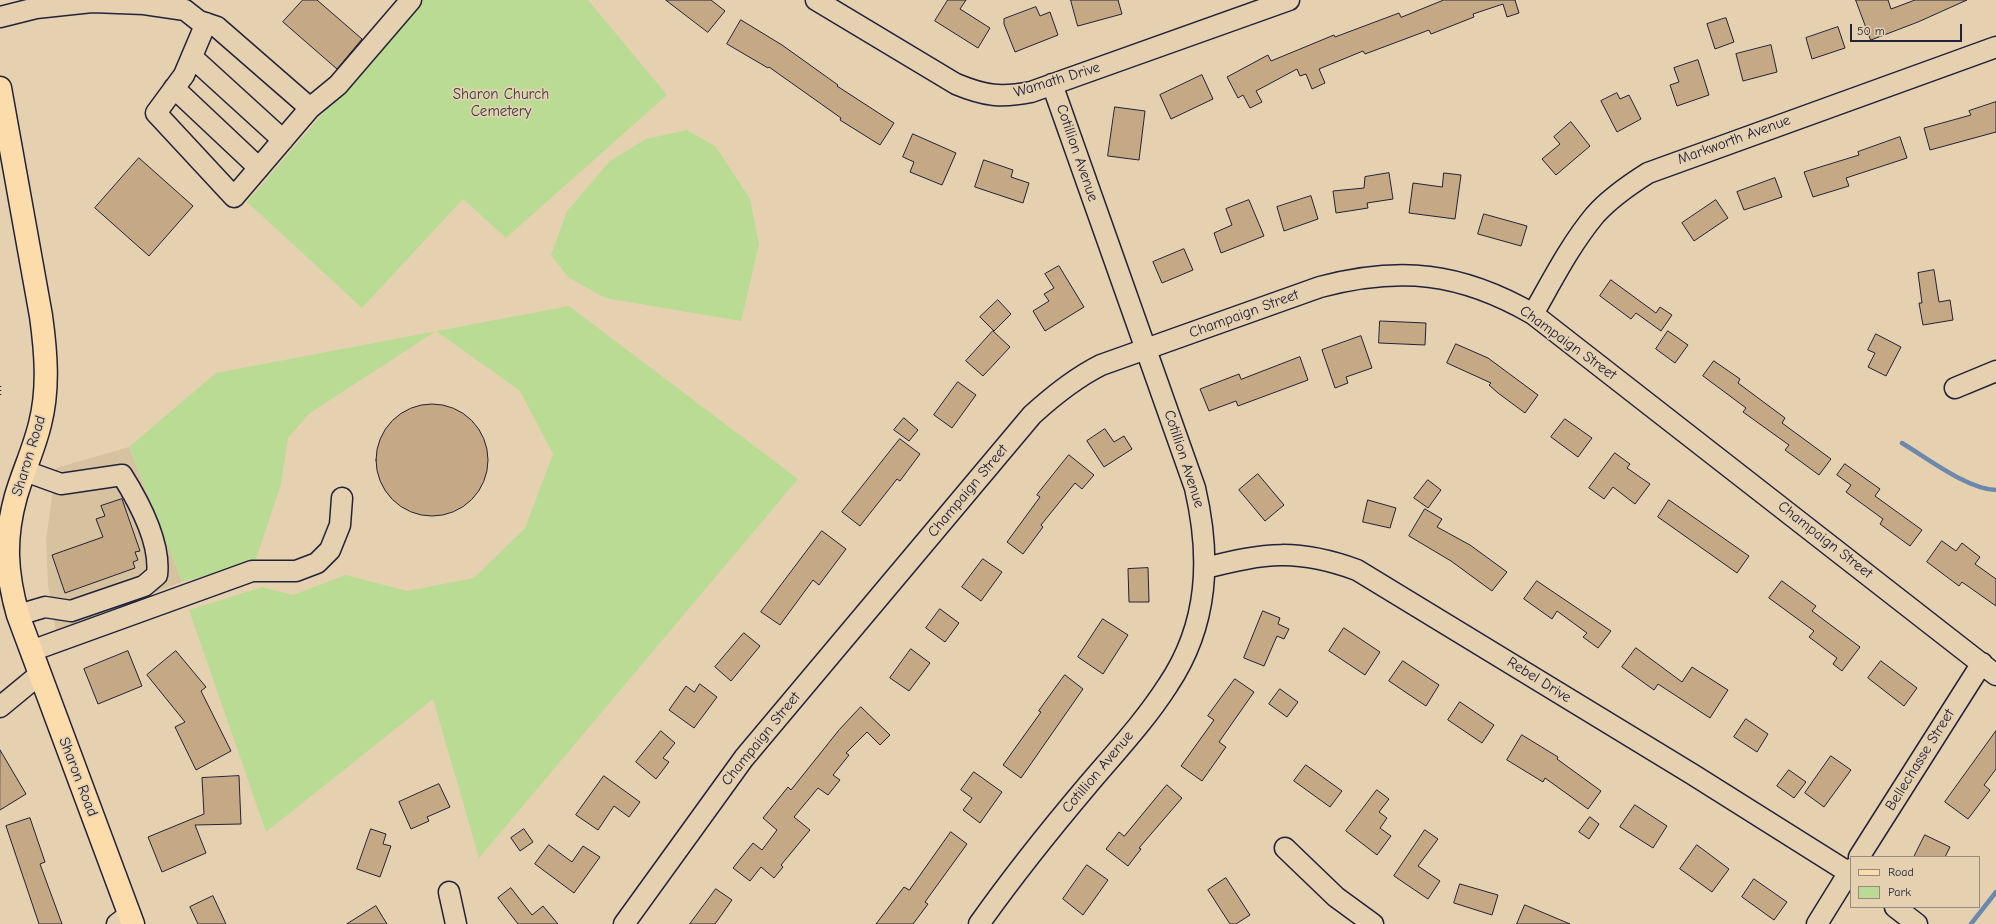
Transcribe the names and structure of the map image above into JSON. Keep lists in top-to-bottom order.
{
  "streets": {
    "main road": ["Sharon Road"],
    "street": [
      "Wamath Drive",
      "Markworth Avenue",
      "Cotillion Avenue",
      "Champaign Street",
      "Rebel Drive",
      "Bellechasse Street"
    ]
  },
  "crossings": [
    ["Wamath Drive", "Cotillion Avenue"],
    ["Markworth Avenue", "Champaign Street"],
    ["Cotillion Avenue", "Champaign Street"],
    ["Cotillion Avenue", "Rebel Drive"],
    ["Champaign Street", "Bellechasse Street"]
  ],
  "parks": ["Sharon Church Cemetery"],
  "legend": ["Road", "Park"],
  "scale_bar": "50 m"
}
